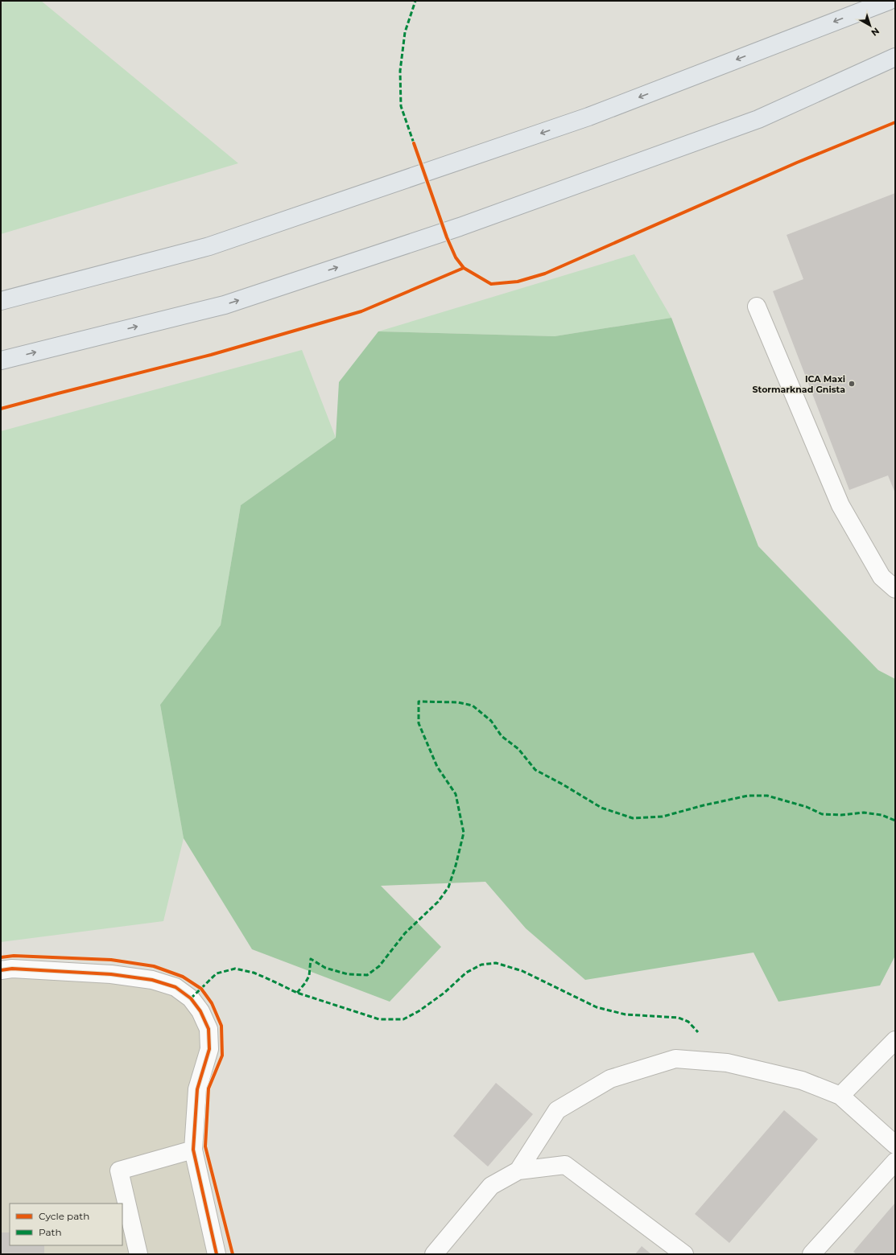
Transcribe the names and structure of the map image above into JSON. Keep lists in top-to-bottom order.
{
  "places": ["ICA Maxi Stormarknad Gnista"],
  "legend": ["Cycle path", "Path"],
  "north": "bottom right"
}
